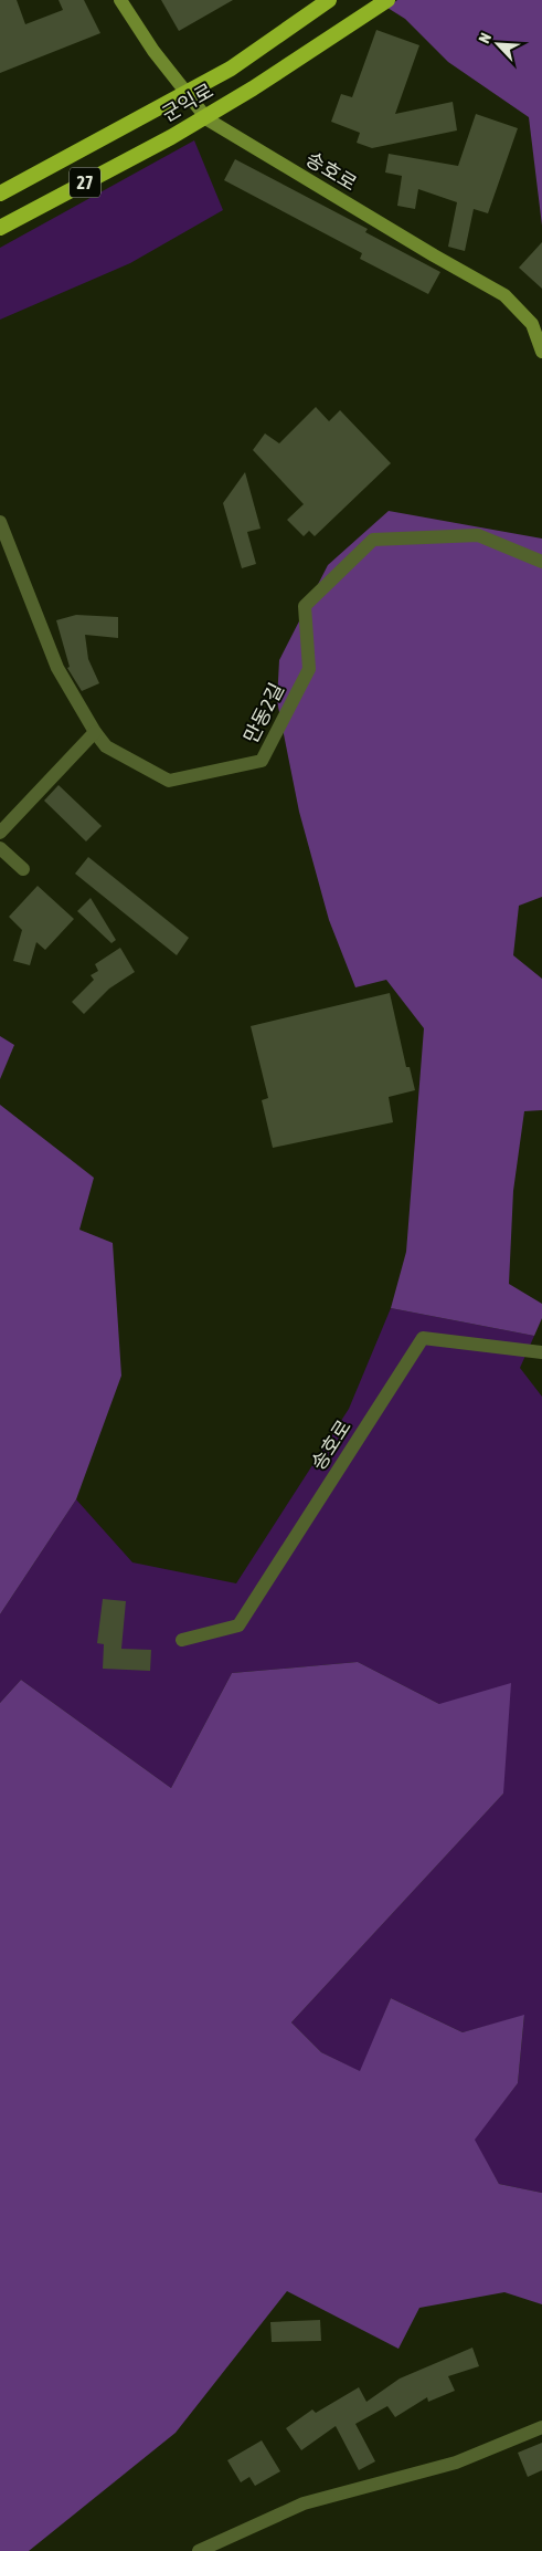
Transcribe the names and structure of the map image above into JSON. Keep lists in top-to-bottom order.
{
  "streets": {
    "highway": ["군익로", "27"],
    "main road": ["송호로"],
    "street": ["만동2길"]
  },
  "north": "top left"
}
